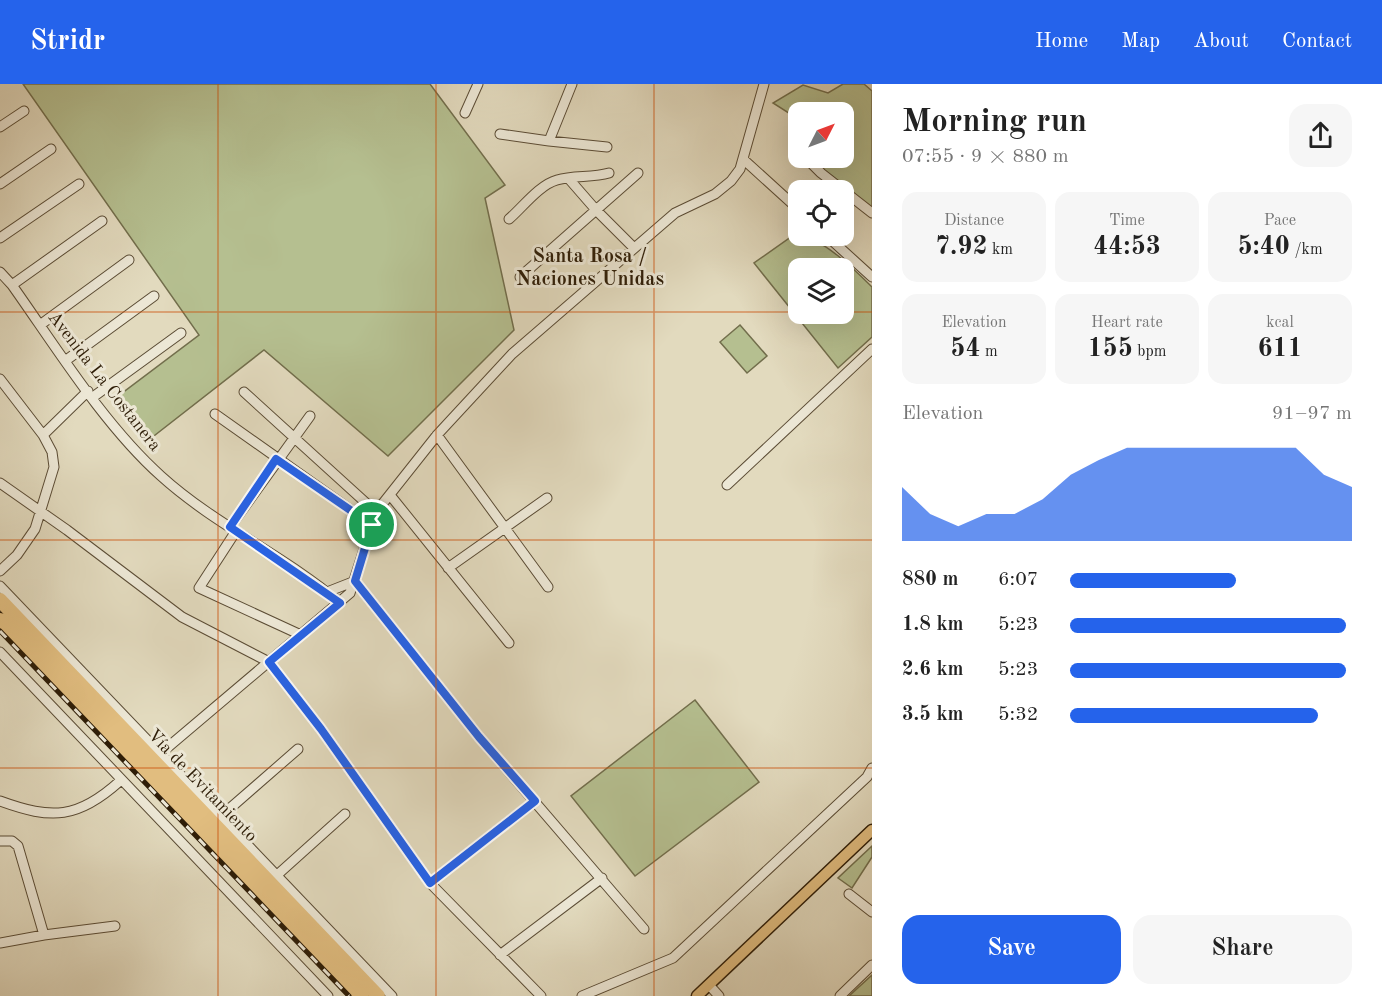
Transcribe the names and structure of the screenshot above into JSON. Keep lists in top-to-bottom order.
{
  "streets": {
    "highway": ["Vía de Evitamiento"],
    "street": ["Avenida La Costanera"]
  },
  "crossings": [
    ["Avenida La Costanera", "Vía de Evitamiento"]
  ],
  "districts": ["Santa Rosa / Naciones Unidas"],
  "north": "top right",
  "page": {
    "header": "Stridr",
    "nav": [
      "Home",
      "Map",
      "About",
      "Contact"
    ],
    "heading": ["Morning run", "07:55 · 9 × 880 m"],
    "stats": [
      ["Distance", "7.92 km"],
      ["Time", "44:53"],
      ["Pace", "5:40 /km"],
      ["Elevation", "54 m"],
      ["Heart rate", "155 bpm"],
      ["kcal", "611"]
    ],
    "chart": ["Elevation", "91–97 m"],
    "list": [
      {
        "name": "880 m",
        "note": "6:07"
      },
      {
        "name": "1.8 km",
        "note": "5:23"
      },
      {
        "name": "2.6 km",
        "note": "5:23"
      },
      {
        "name": "3.5 km",
        "note": "5:32"
      }
    ],
    "buttons": ["Save", "Share"]
  }
}
